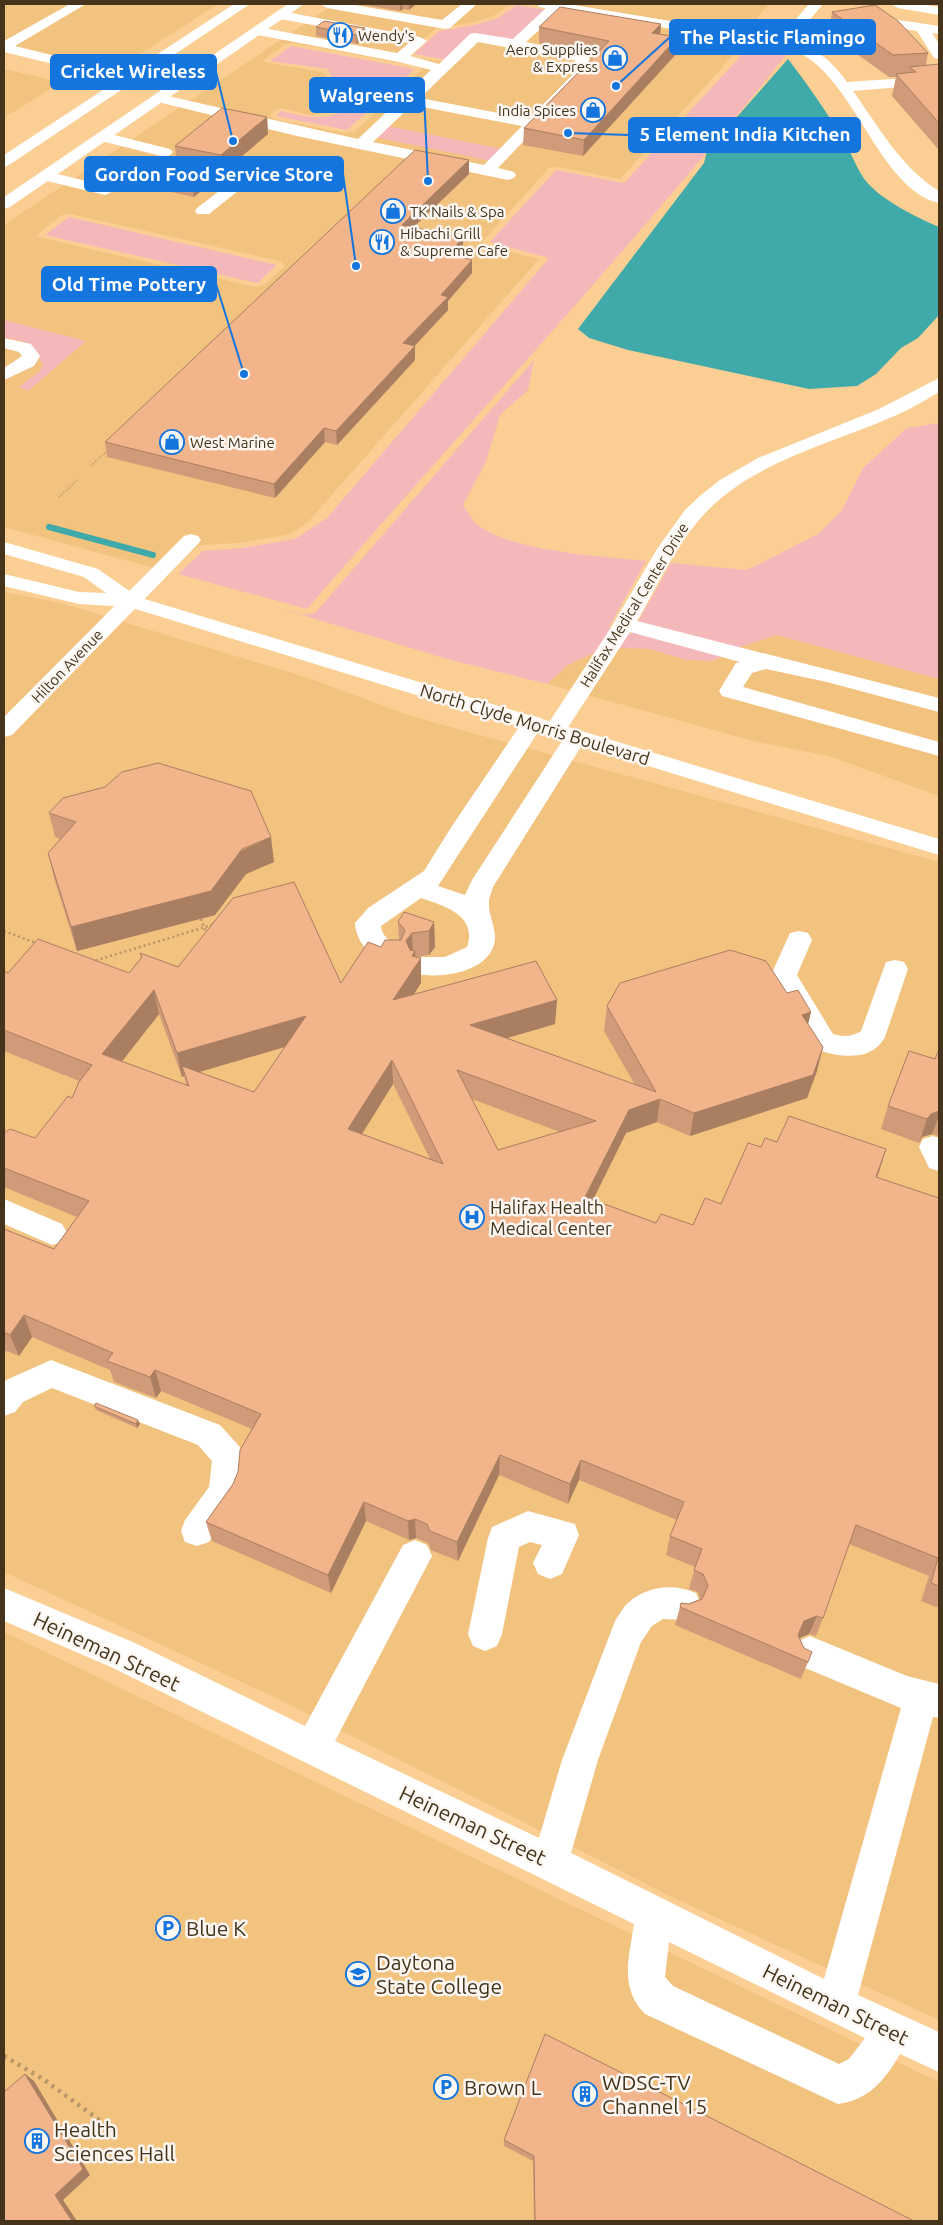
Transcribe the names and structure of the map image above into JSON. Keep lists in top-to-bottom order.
{
  "streets": {
    "main road": [
      "Halifax Medical Center Drive",
      "Hilton Avenue",
      "North Clyde Morris Boulevard",
      "Heineman Street"
    ]
  },
  "crossings": [
    ["Halifax Medical Center Drive", "North Clyde Morris Boulevard"],
    ["Hilton Avenue", "North Clyde Morris Boulevard"]
  ],
  "places": {
    "restaurant": ["Wendy's", "Hibachi Grill & Supreme Cafe"],
    "shop": [
      "Aero Supplies & Express",
      "India Spices",
      "TK Nails & Spa",
      "West Marine"
    ],
    "other": [
      "The Plastic Flamingo",
      "5 Element India Kitchen",
      "Cricket Wireless",
      "Walgreens",
      "Gordon Food Service Store",
      "Old Time Pottery"
    ],
    "hospital": ["Halifax Health Medical Center"],
    "parking": ["Blue K", "Brown L"],
    "school or university": ["Daytona State College"],
    "building": ["WDSC-TV Channel 15", "Health Sciences Hall"]
  }
}
